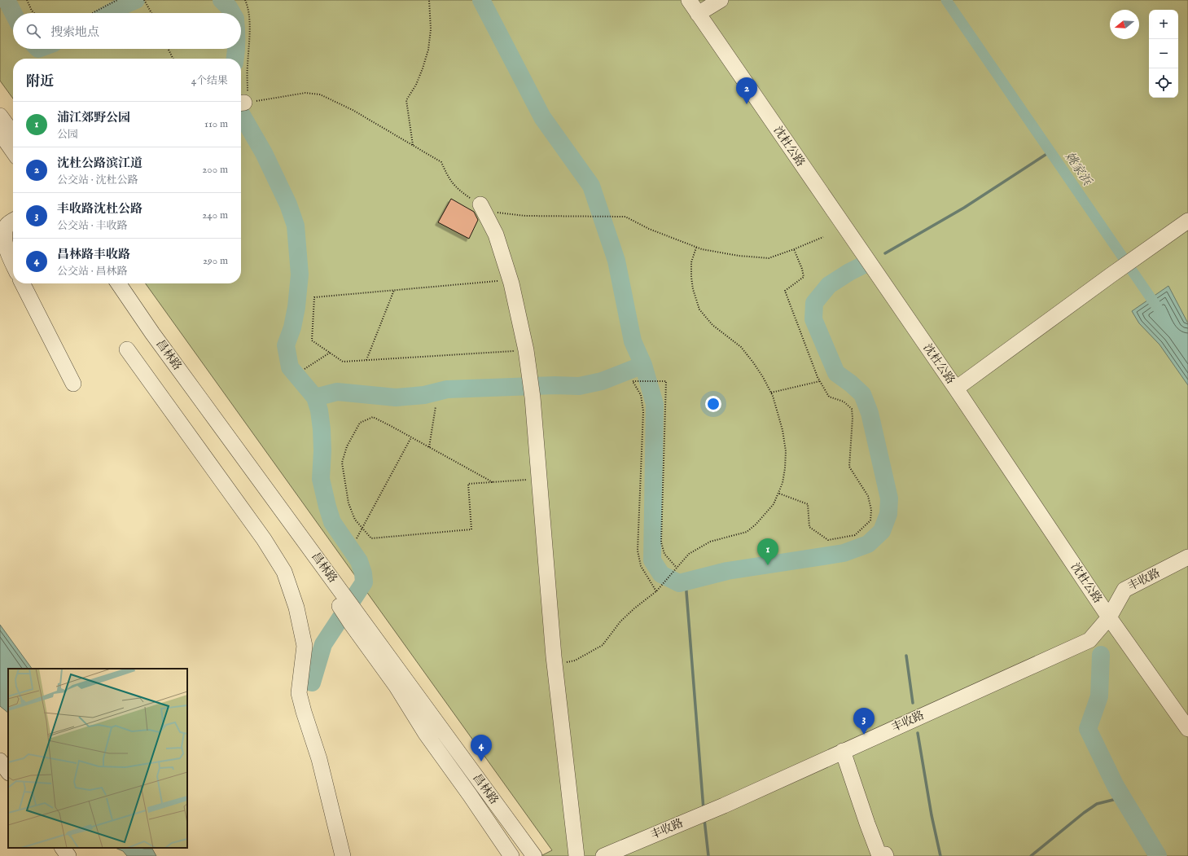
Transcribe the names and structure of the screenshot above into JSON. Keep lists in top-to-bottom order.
{
  "streets": {
    "street": ["沈杜公路", "昌林路", "丰收路"]
  },
  "crossings": [
    ["沈杜公路", "丰收路"]
  ],
  "water": ["姚家浜"],
  "north": "left",
  "page": {
    "map_buttons": ["+", "−"],
    "search": "搜索地点",
    "heading": ["附近", "4个结果"],
    "pins": [
      "2",
      "1",
      "3",
      "4"
    ],
    "list": [
      {
        "mark": "1",
        "name": "浦江郊野公园",
        "note": "公园",
        "value": "110 m"
      },
      {
        "mark": "2",
        "name": "沈杜公路滨江道",
        "note": "公交站 · 沈杜公路",
        "value": "200 m"
      },
      {
        "mark": "3",
        "name": "丰收路沈杜公路",
        "note": "公交站 · 丰收路",
        "value": "240 m"
      },
      {
        "mark": "4",
        "name": "昌林路丰收路",
        "note": "公交站 · 昌林路",
        "value": "290 m"
      }
    ]
  }
}
